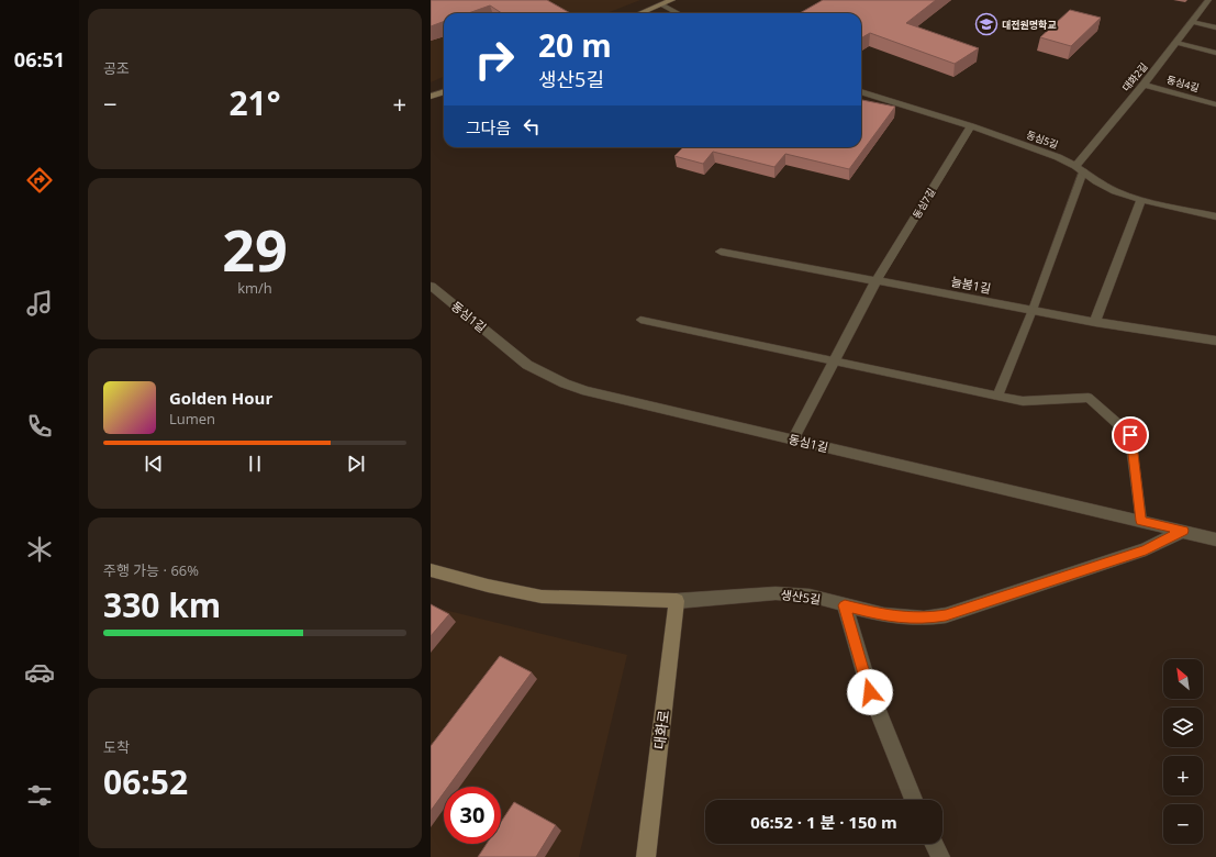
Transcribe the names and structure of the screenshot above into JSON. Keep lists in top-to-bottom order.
{
  "streets": {
    "street": [
      "대화2길",
      "동심4길",
      "동심5길",
      "동심7길",
      "늘봄1길",
      "동심1길",
      "생산5길",
      "대화로"
    ]
  },
  "crossings": [
    ["대화2길", "동심4길"],
    ["대화2길", "동심5길"],
    ["동심5길", "동심7길"],
    ["동심7길", "늘봄1길"],
    ["동심7길", "동심1길"],
    ["동심1길", "생산5길"],
    ["생산5길", "대화로"]
  ],
  "places": {
    "school or university": ["대전원명학교"]
  },
  "north": "top left",
  "page": {
    "tabs": "06:51",
    "tile": [
      "공조",
      ["29", "km/h"],
      ["주행 가능 · 66%", "330 km"],
      ["도착", "06:52"]
    ],
    "turn": ["20 m", "생산5길"],
    "heat": ["−", "21°", "+"],
    "then": "그다음",
    "song": ["Golden Hour", "Lumen"],
    "map_buttons": ["+", "−"],
    "limit": "30",
    "trip": "06:52 · 1 분 · 150 m"
  }
}
